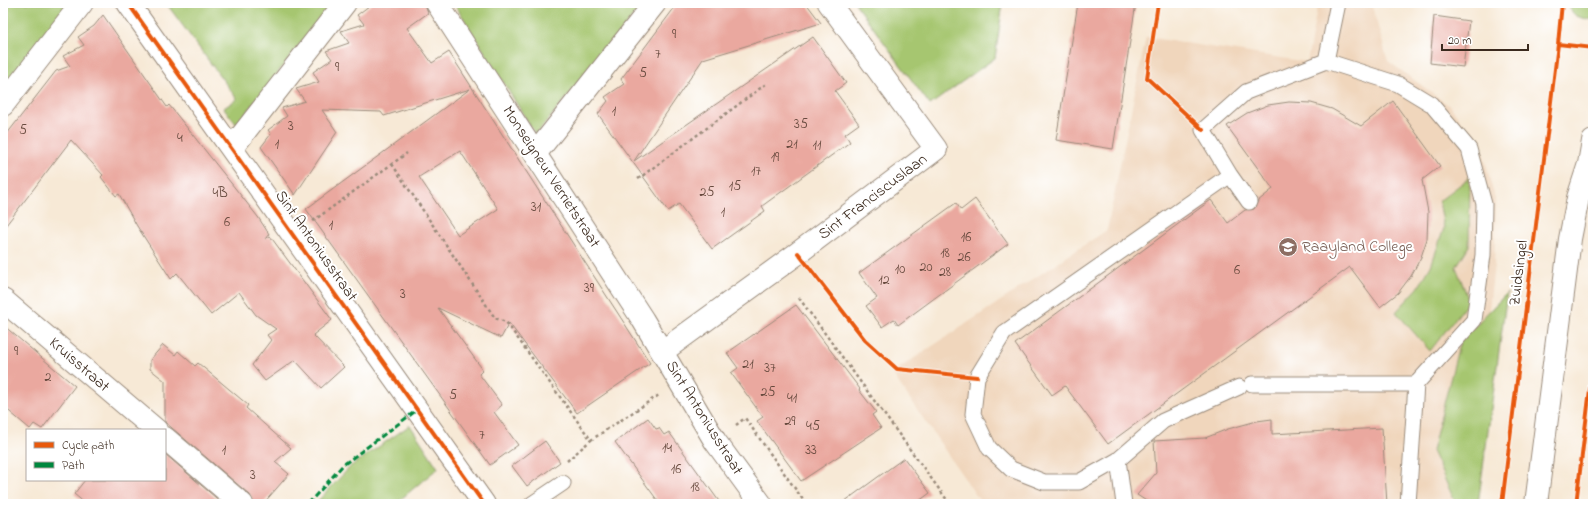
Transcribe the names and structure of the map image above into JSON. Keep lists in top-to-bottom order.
{
  "streets": {
    "street": [
      "Monseigneur Verrietstraat",
      "Sint Franciscuslaan",
      "Sint Antoniusstraat",
      "Kruisstraat"
    ],
    "cycle path": ["Zuidsingel"]
  },
  "crossings": [
    ["Monseigneur Verrietstraat", "Sint Franciscuslaan"],
    ["Monseigneur Verrietstraat", "Sint Antoniusstraat"],
    ["Sint Franciscuslaan", "Sint Antoniusstraat"]
  ],
  "places": {
    "school or university": ["Raayland College"]
  },
  "house_numbers": [
    "9",
    "7",
    "9",
    "5",
    "1",
    "35",
    "3",
    "5",
    "4",
    "1",
    "21",
    "11",
    "19",
    "17",
    "15",
    "25",
    "4B",
    "31",
    "1",
    "6",
    "1",
    "16",
    "18",
    "26",
    "20",
    "10",
    "6",
    "28",
    "12",
    "39",
    "3",
    "9",
    "21",
    "37",
    "2",
    "25",
    "5",
    "41",
    "29",
    "45",
    "7",
    "14",
    "1",
    "33",
    "16",
    "3",
    "18"
  ],
  "legend": ["Cycle path", "Path"],
  "scale_bar": "20 m"
}
